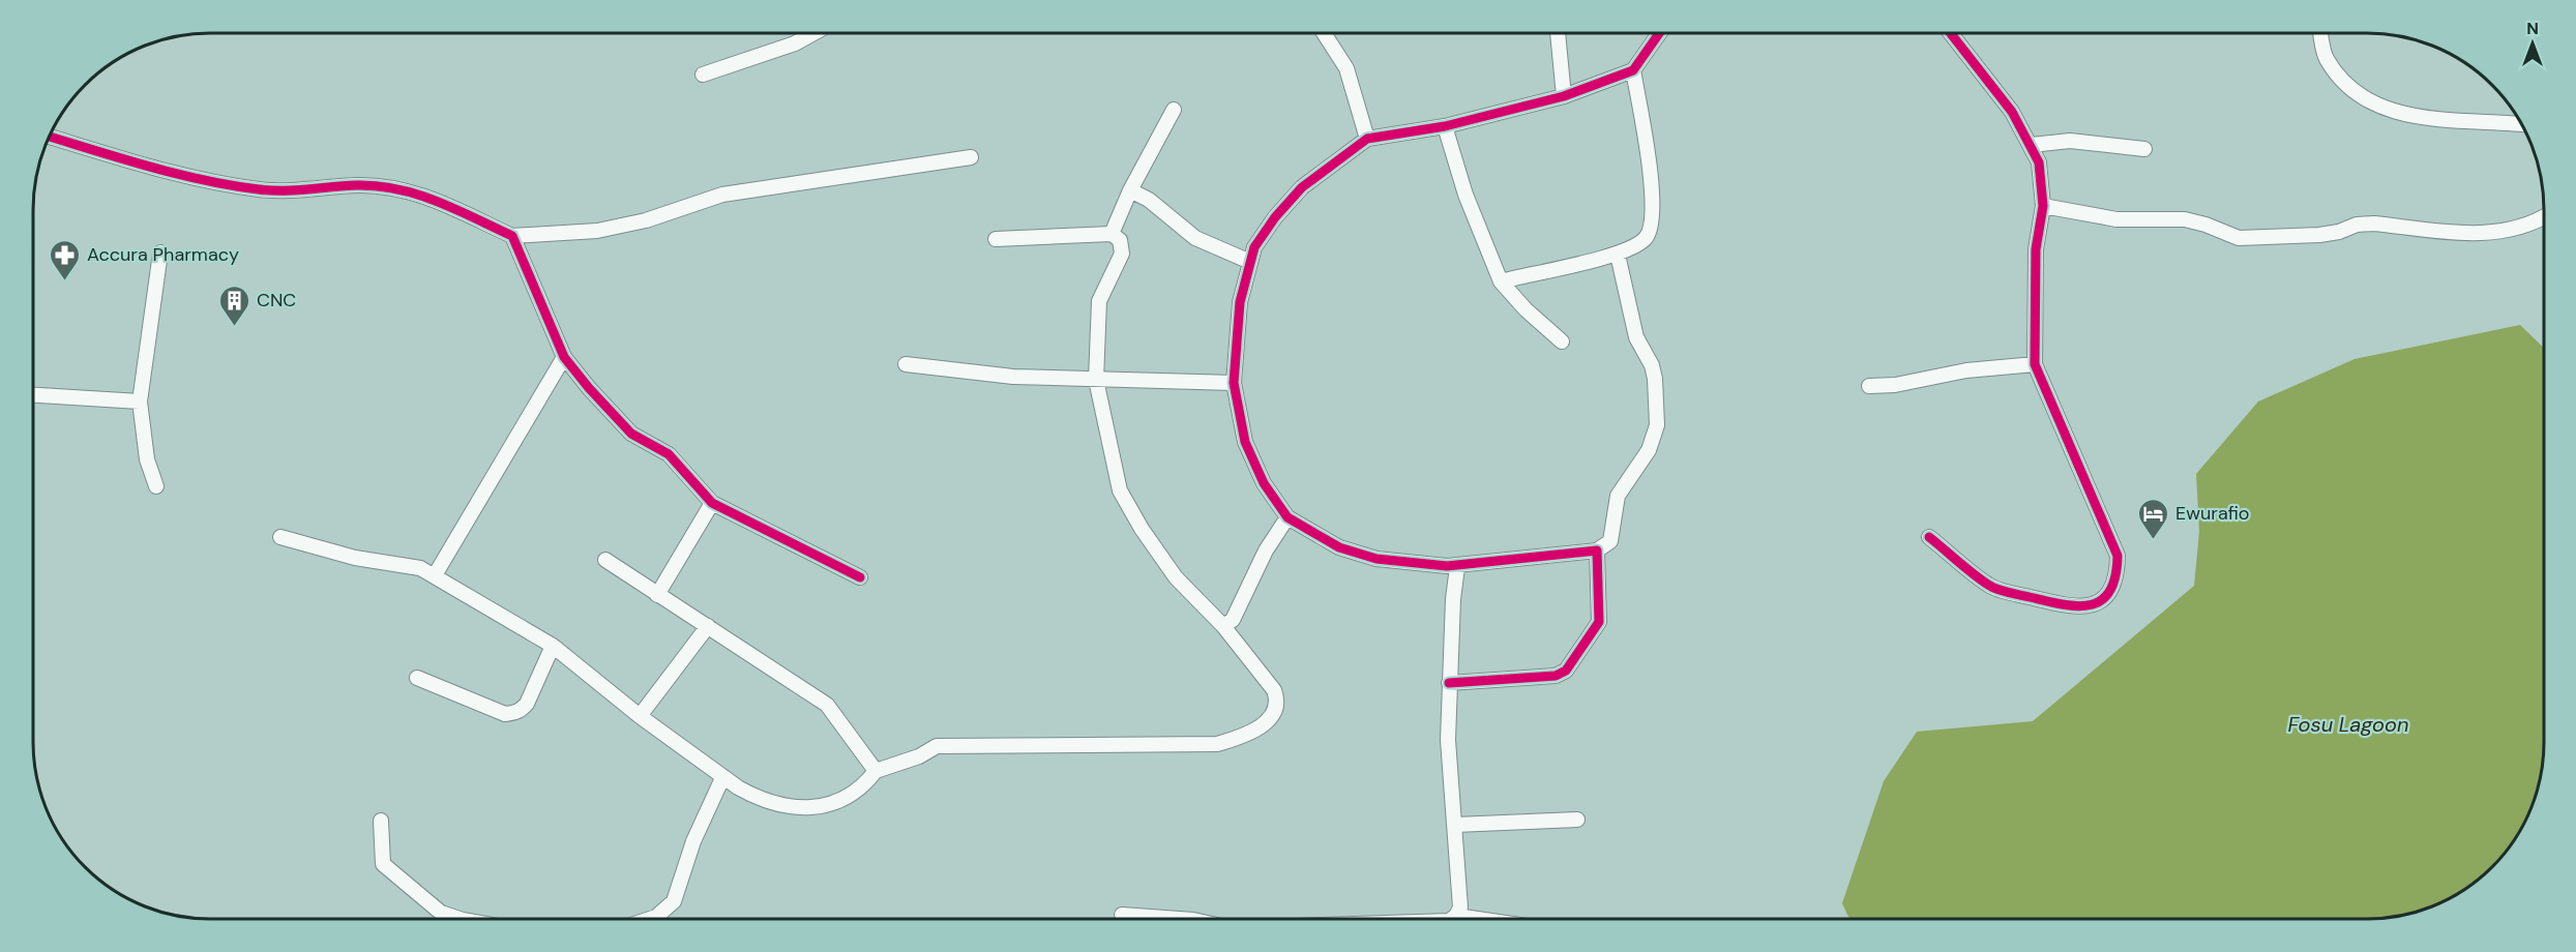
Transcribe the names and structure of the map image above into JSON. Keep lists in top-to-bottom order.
{
  "water": ["Fosu Lagoon"],
  "places": {
    "pharmacy": ["Accura Pharmacy"],
    "building": ["CNC"],
    "hotel": ["Ewurafio"]
  },
  "north": "top"
}
